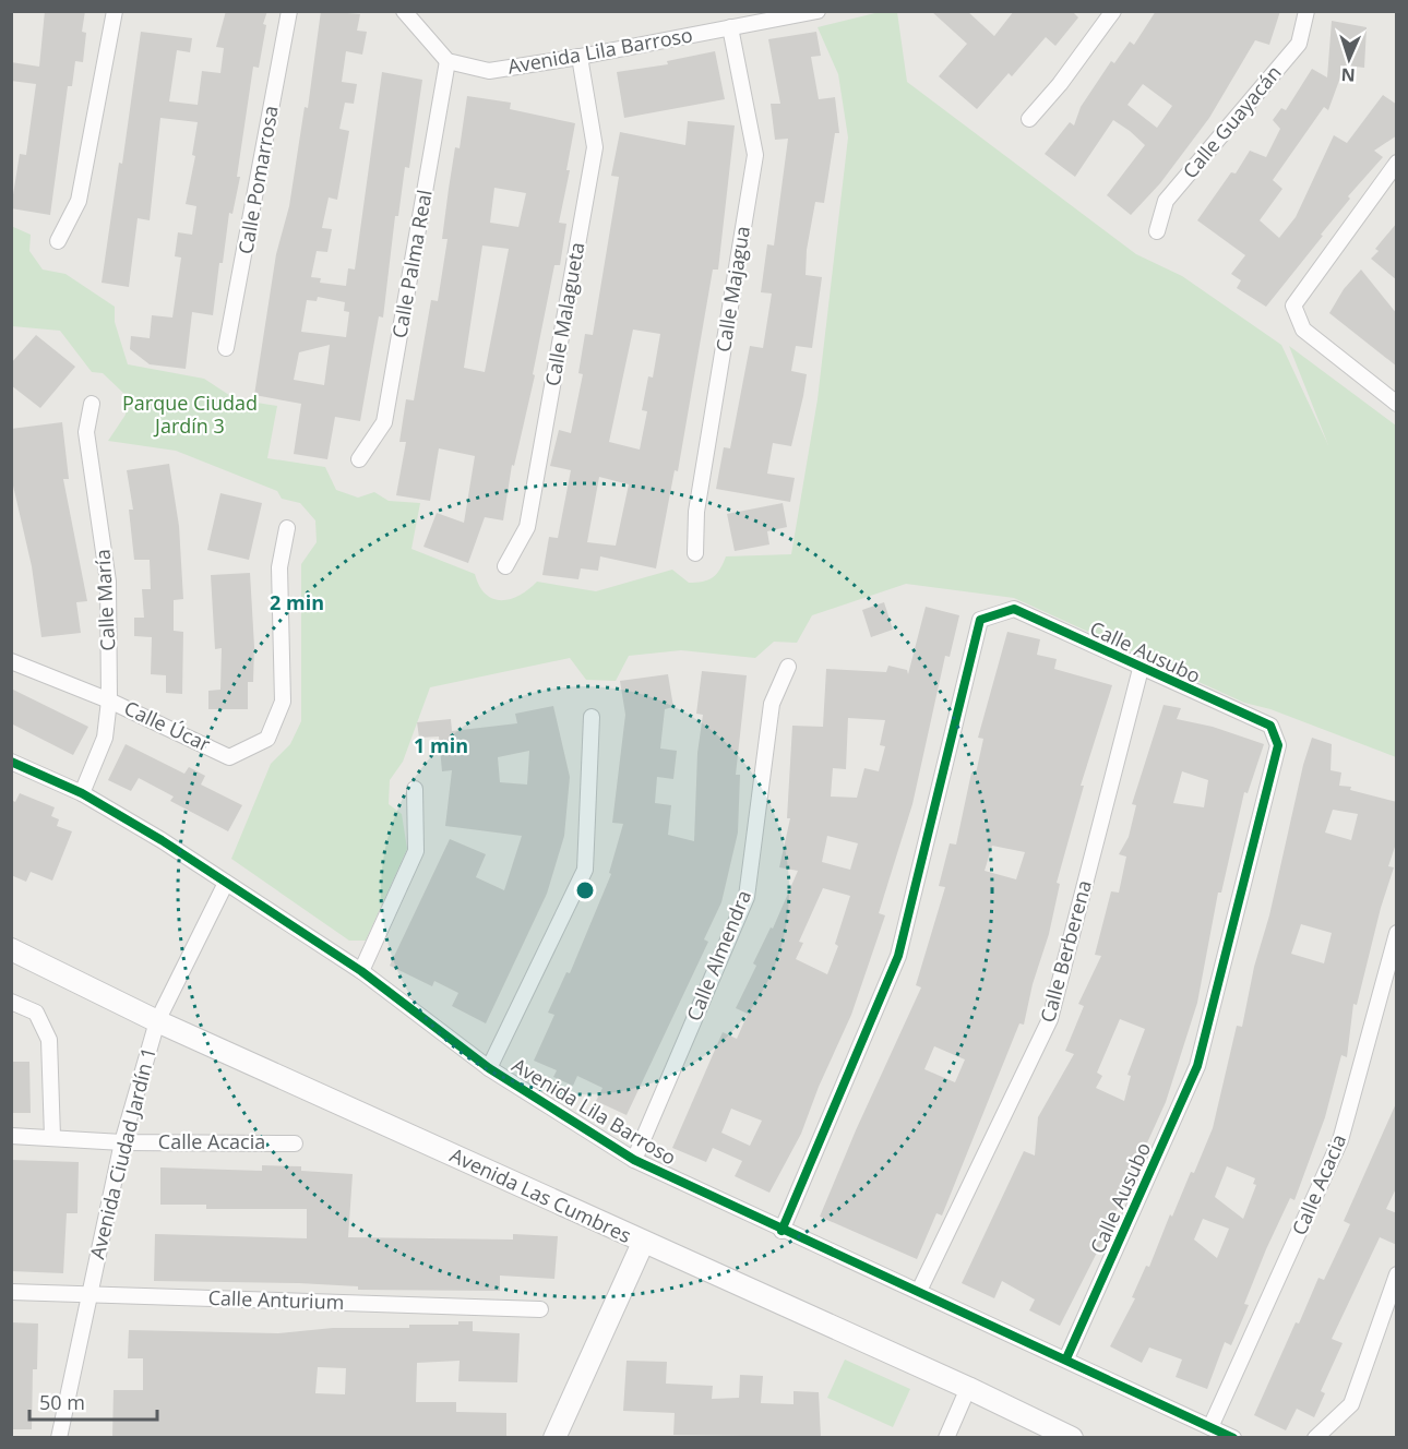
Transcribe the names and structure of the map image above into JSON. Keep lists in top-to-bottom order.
{
  "streets": {
    "street": [
      "Avenida Lila Barroso",
      "Calle Guayacán",
      "Calle Pomarrosa",
      "Calle Palma Real",
      "Calle Majagua",
      "Calle Malagueta",
      "Calle María",
      "Calle Ausubo",
      "Calle Úcar",
      "Calle Berberena",
      "Calle Almendra",
      "Calle Acacia",
      "Avenida Ciudad Jardín 1",
      "Avenida Las Cumbres",
      "Calle Anturium"
    ]
  },
  "crossings": [
    ["Avenida Lila Barroso", "Calle Palma Real"],
    ["Avenida Lila Barroso", "Calle Majagua"],
    ["Avenida Lila Barroso", "Calle Malagueta"],
    ["Avenida Lila Barroso", "Calle María"],
    ["Avenida Lila Barroso", "Calle Ausubo"],
    ["Avenida Lila Barroso", "Calle Berberena"],
    ["Avenida Lila Barroso", "Calle Almendra"],
    ["Avenida Lila Barroso", "Calle Acacia"],
    ["Avenida Lila Barroso", "Avenida Ciudad Jardín 1"],
    ["Calle María", "Calle Úcar"],
    ["Calle Ausubo", "Calle Berberena"],
    ["Calle Acacia", "Avenida Ciudad Jardín 1"],
    ["Avenida Ciudad Jardín 1", "Avenida Las Cumbres"],
    ["Avenida Ciudad Jardín 1", "Calle Anturium"]
  ],
  "parks": ["Parque Ciudad Jardín 3"],
  "scale_bar": "50 m",
  "north": "bottom",
  "rings": ["2 min", "1 min"]
}
